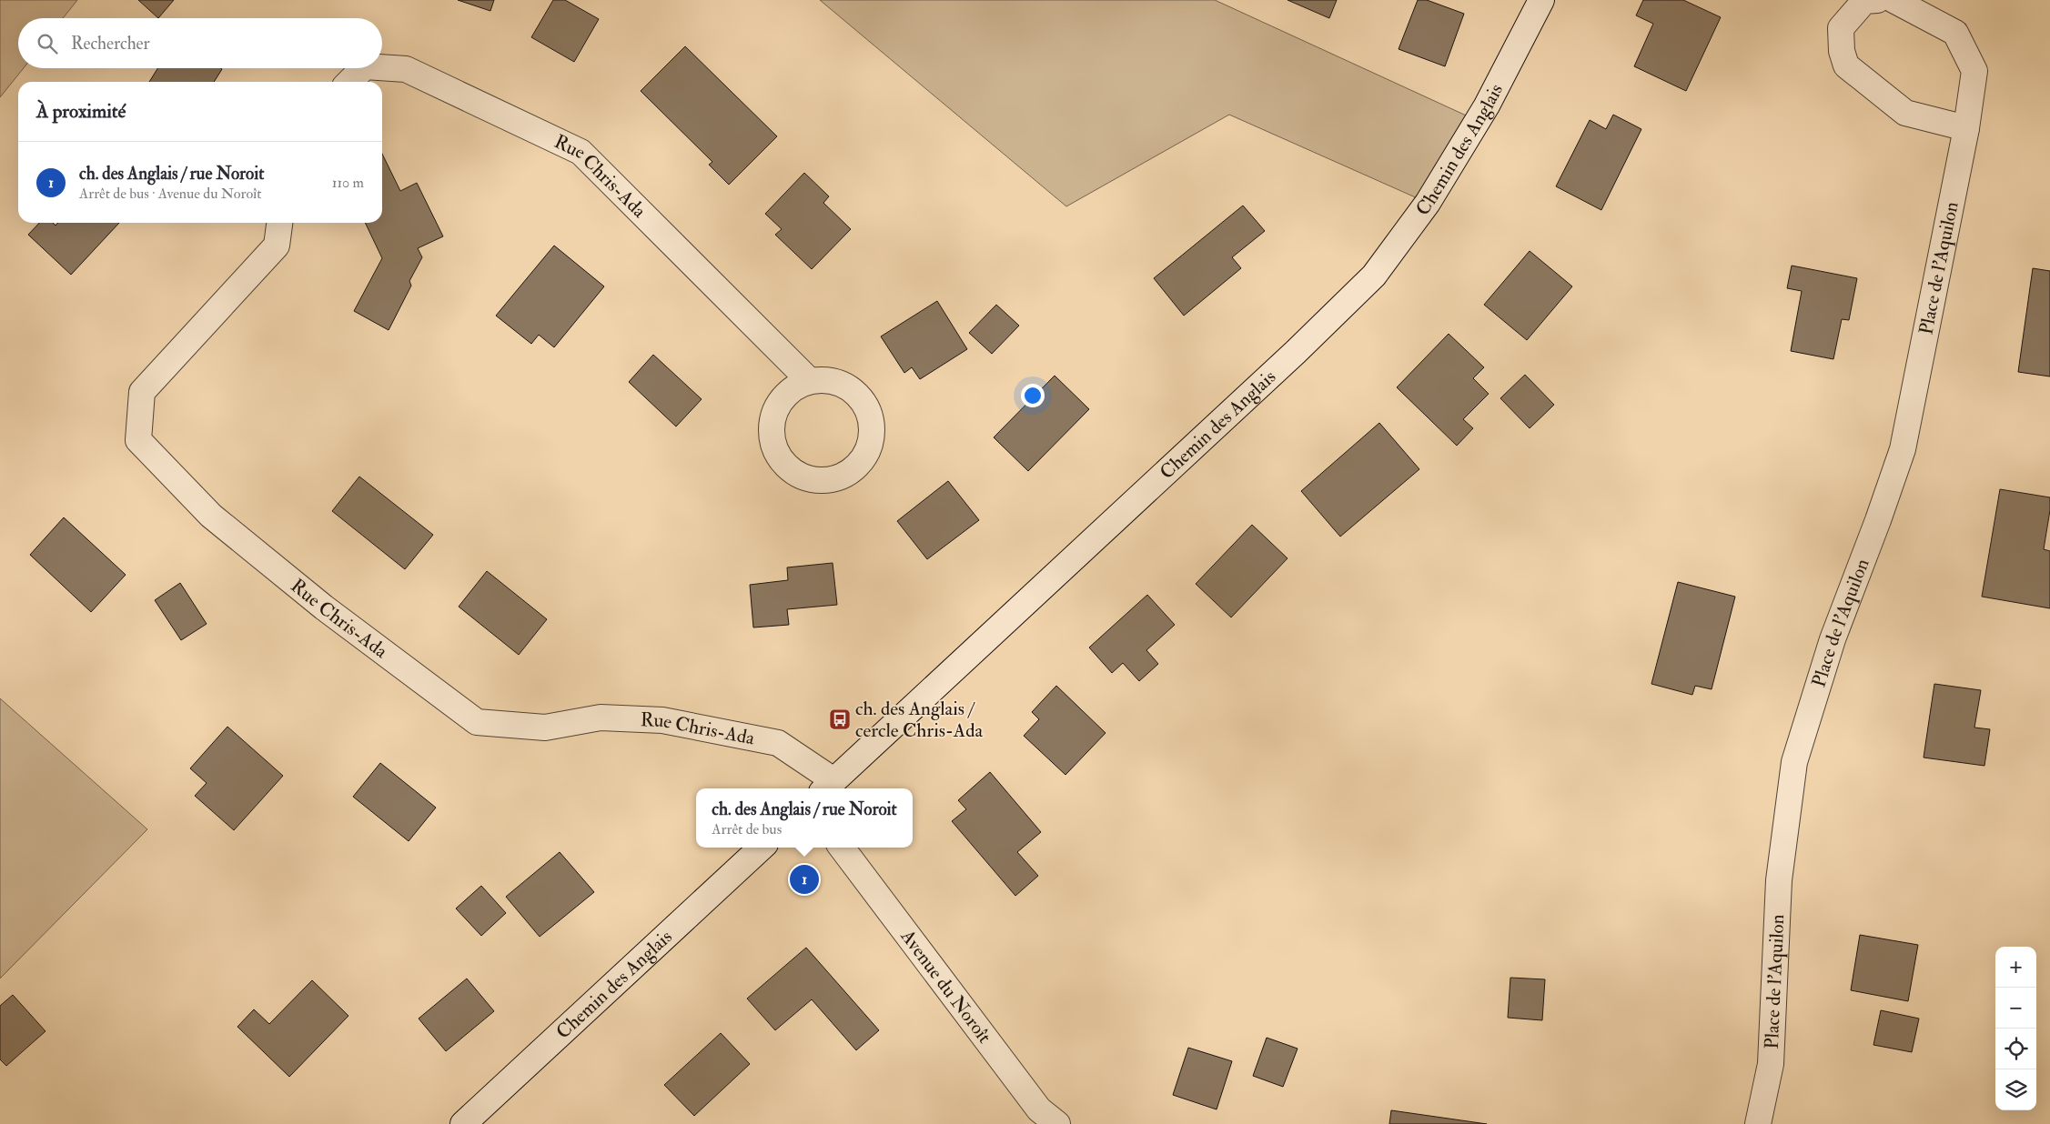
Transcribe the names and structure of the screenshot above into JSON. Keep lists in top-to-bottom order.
{
  "streets": {
    "street": [
      "Chemin des Anglais",
      "Rue Chris-Ada",
      "Place de l'Aquilon",
      "Avenue du Noroît"
    ]
  },
  "crossings": [
    ["Chemin des Anglais", "Rue Chris-Ada"]
  ],
  "places": {
    "bus stop": ["ch. des Anglais / cercle Chris-Ada"]
  },
  "page": {
    "search": "Rechercher",
    "heading": "À proximité",
    "list": [
      {
        "mark": "1",
        "name": "ch. des Anglais / rue Noroit",
        "note": "Arrêt de bus · Avenue du Noroît",
        "value": "110 m"
      }
    ],
    "popup": ["ch. des Anglais / rue Noroit", "Arrêt de bus"],
    "pins": "1",
    "map_buttons": ["+", "−"]
  }
}
